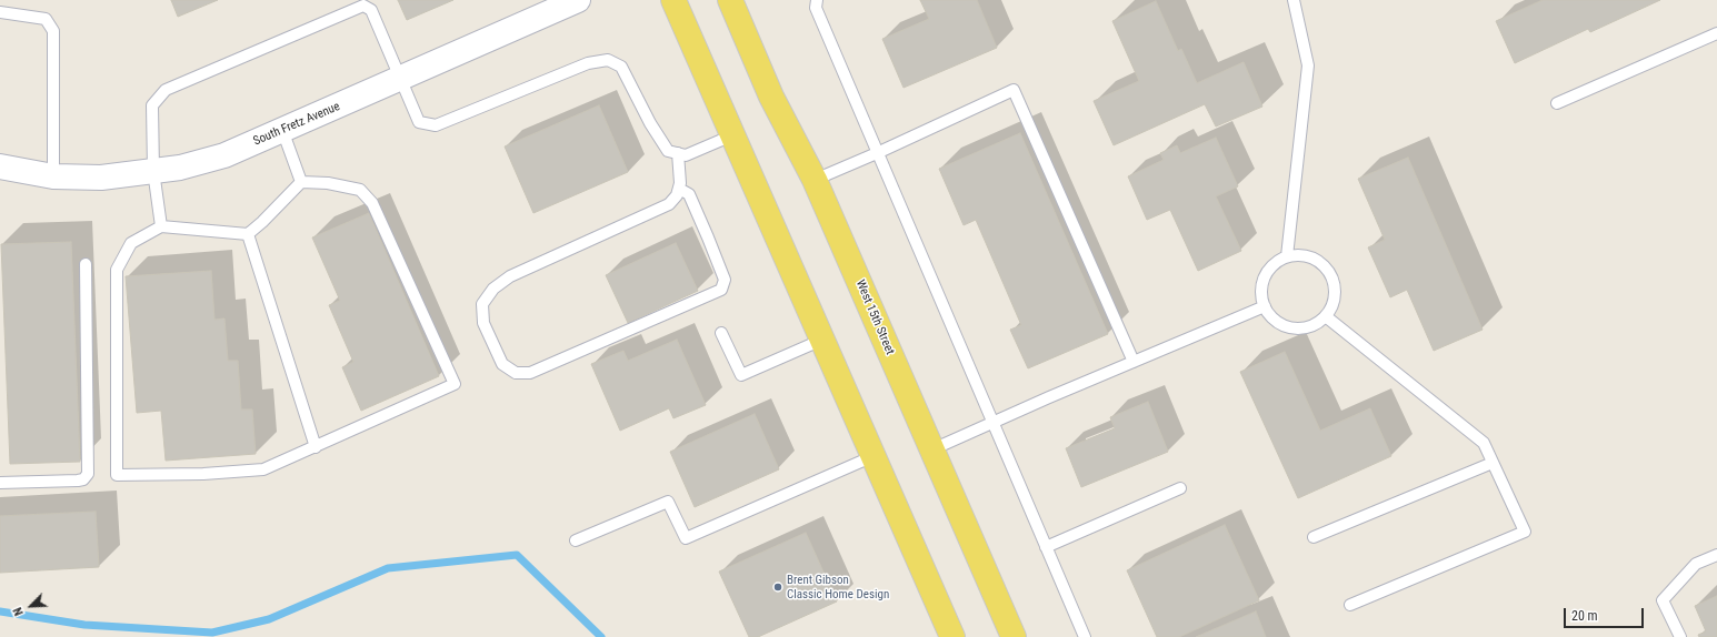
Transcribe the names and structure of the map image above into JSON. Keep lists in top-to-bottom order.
{
  "streets": {
    "main road": ["West 15th Street"],
    "street": ["South Fretz Avenue"]
  },
  "places": ["Brent Gibson Classic Home Design"],
  "scale_bar": "20 m",
  "north": "bottom left"
}
